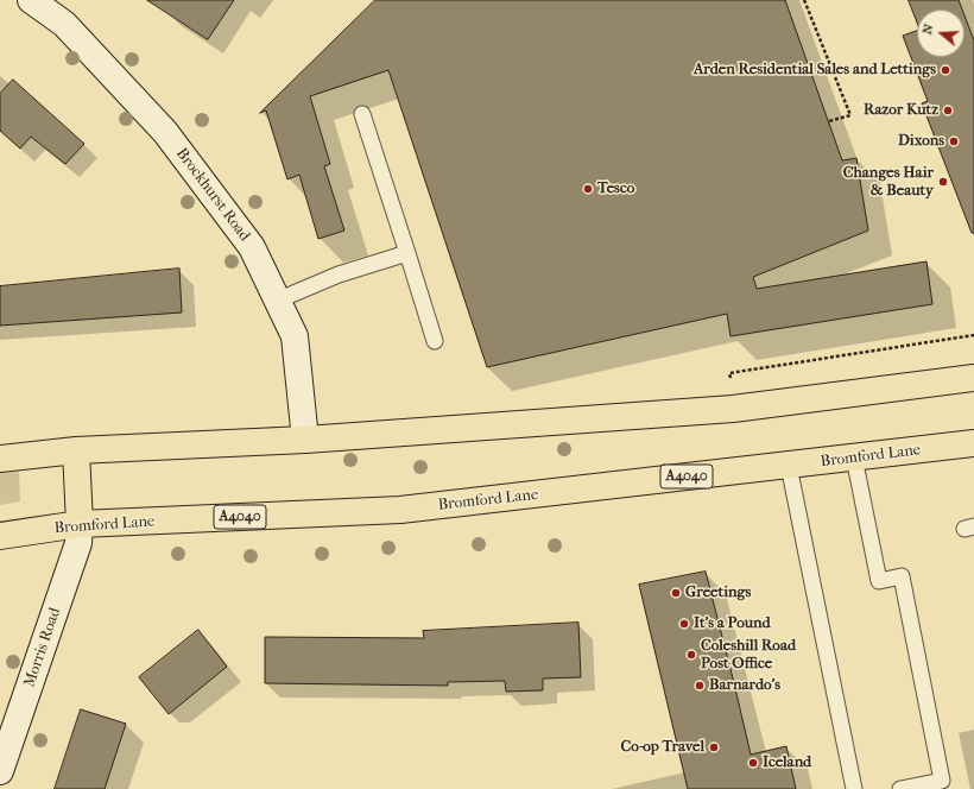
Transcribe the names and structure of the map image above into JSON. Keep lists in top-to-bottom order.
{
  "streets": {
    "main road": ["Bromford Lane", "A4040"],
    "street": ["Brockhurst Road", "Morris Road"]
  },
  "crossings": [
    ["Bromford Lane", "Morris Road"]
  ],
  "places": [
    "Arden Residential Sales and Lettings",
    "Razor Kutz",
    "Dixons",
    "Changes Hair & Beauty",
    "Tesco",
    "Greetings",
    "It's a Pound",
    "Coleshill Road Post Office",
    "Barnardo's",
    "Co-op Travel",
    "Iceland"
  ],
  "north": "left"
}
